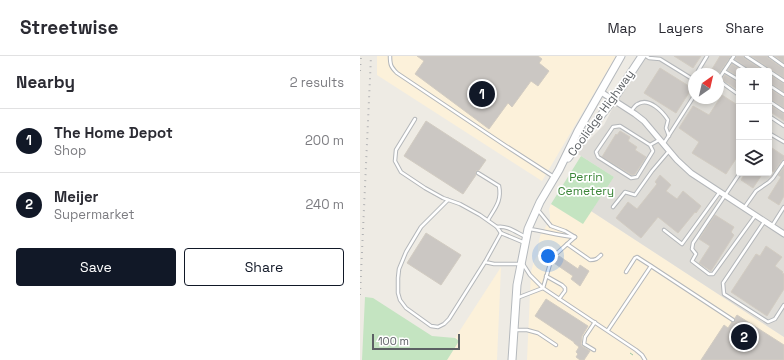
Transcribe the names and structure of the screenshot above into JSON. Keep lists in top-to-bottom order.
{
  "streets": {
    "main road": ["Coolidge Highway"]
  },
  "parks": ["Perrin Cemetery"],
  "scale_bar": "100 m",
  "north": "top right",
  "page": {
    "header": "Streetwise",
    "nav": ["Map", "Layers", "Share"],
    "heading": ["Nearby", "2 results"],
    "map_buttons": ["+", "−"],
    "pins": ["1", "2"],
    "list": [
      {
        "mark": "1",
        "name": "The Home Depot",
        "note": "Shop",
        "value": "200 m"
      },
      {
        "mark": "2",
        "name": "Meijer",
        "note": "Supermarket",
        "value": "240 m"
      }
    ],
    "buttons": ["Save", "Share"],
    "scale": "100 m"
  }
}
